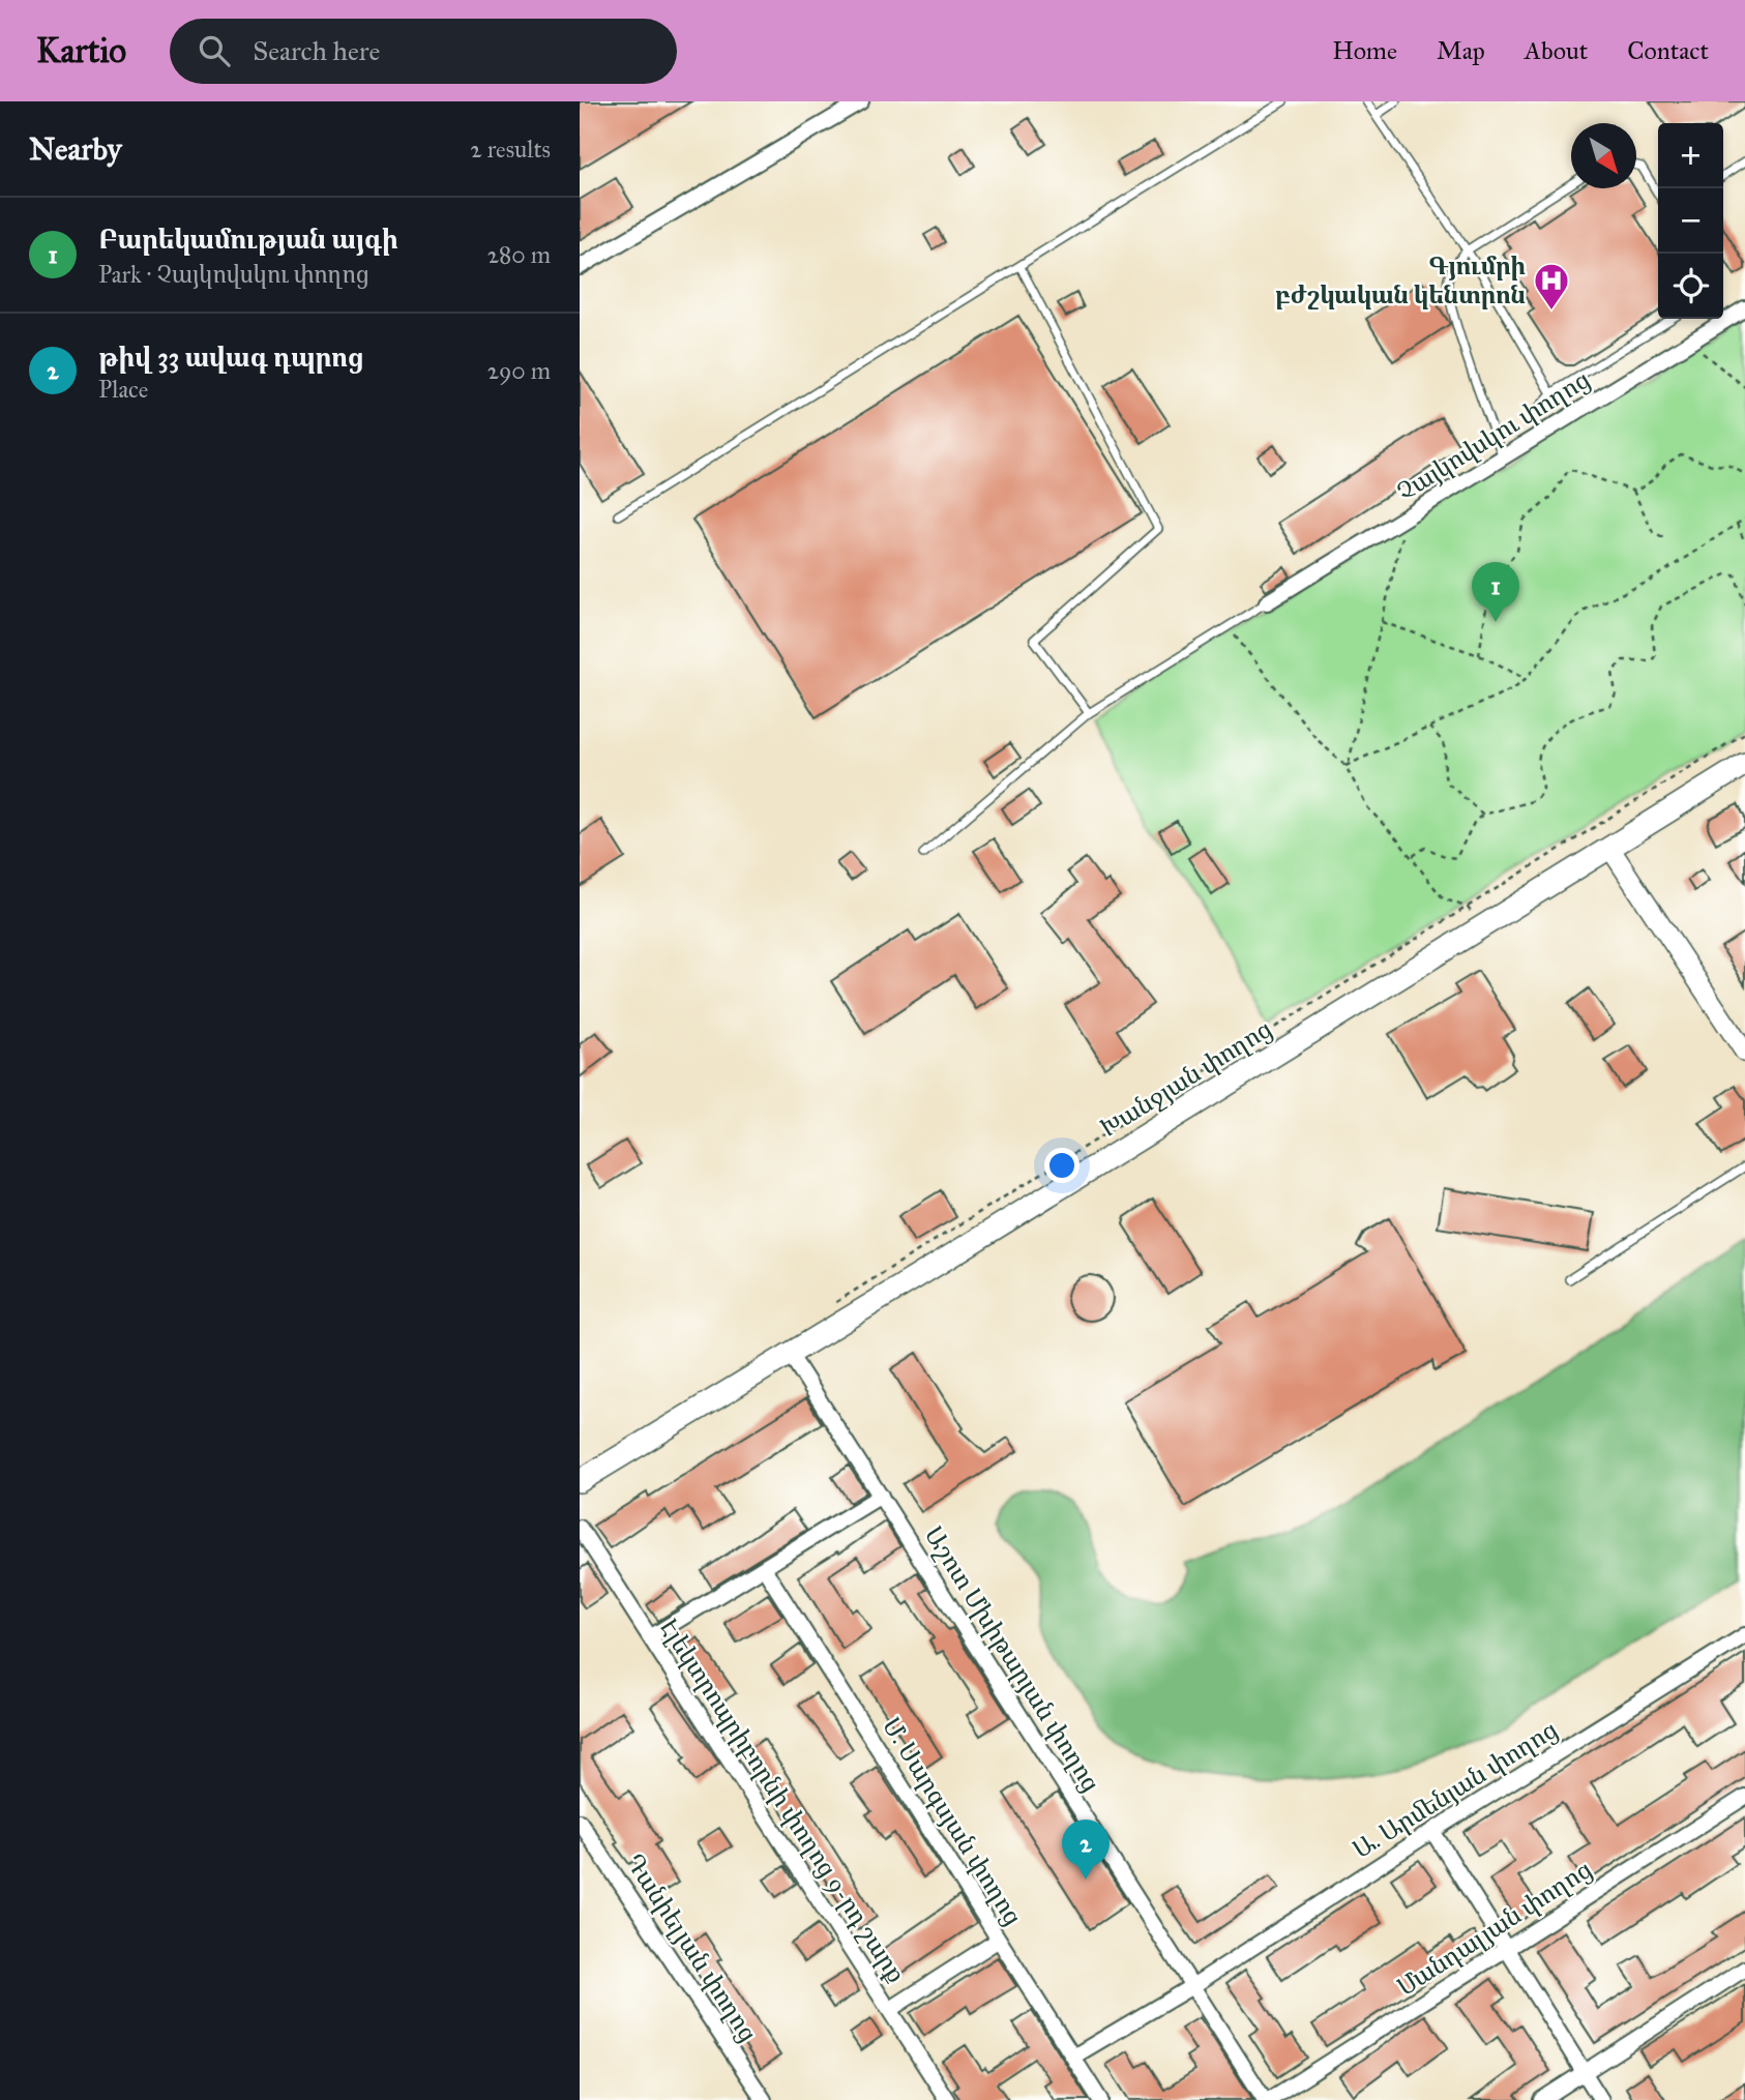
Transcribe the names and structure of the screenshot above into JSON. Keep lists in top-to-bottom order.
{
  "streets": {
    "main road": ["Խանջյան փողոց"],
    "street": [
      "Չայկովսկու փողոց",
      "Աշոտ Մխիթարյան փողոց",
      "Ա. Արմենյան փողոց",
      "Էլեկտրոպրիբորնի փողոց 9-րդ շարք",
      "Մ. Սարգսյան փողոց",
      "Մանդալյան փողոց",
      "Դանիելյան փողոց"
    ]
  },
  "crossings": [
    ["Խանջյան փողոց", "Աշոտ Մխիթարյան փողոց"],
    ["Աշոտ Մխիթարյան փողոց", "Ա. Արմենյան փողոց"],
    ["Աշոտ Մխիթարյան փողոց", "Մանդալյան փողոց"],
    ["Ա. Արմենյան փողոց", "Մ. Սարգսյան փողոց"]
  ],
  "places": {
    "hospital": ["Գյումրի բժշկական կենտրոն"]
  },
  "north": "bottom right",
  "page": {
    "header": "Kartio",
    "search": "Search here",
    "nav": [
      "Home",
      "Map",
      "About",
      "Contact"
    ],
    "heading": ["Nearby", "2 results"],
    "map_buttons": ["+", "−"],
    "list": [
      {
        "mark": "1",
        "name": "Բարեկամության այգի",
        "note": "Park · Չայկովսկու փողոց",
        "value": "280 m"
      },
      {
        "mark": "2",
        "name": "թիվ 33 ավագ դպրոց",
        "note": "Place",
        "value": "290 m"
      }
    ],
    "pins": ["1", "2"]
  }
}
